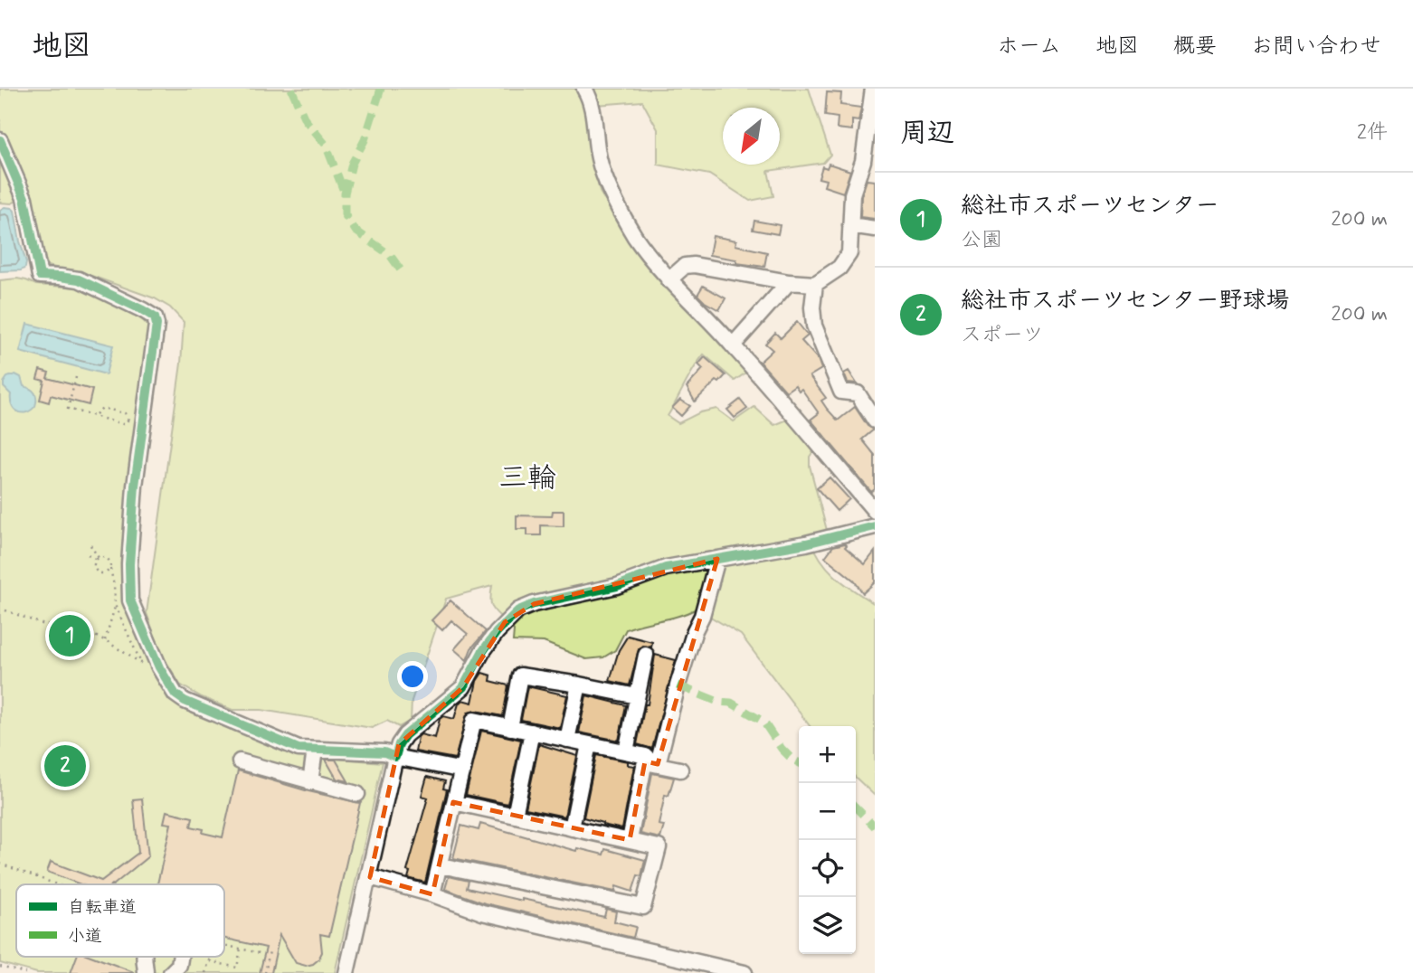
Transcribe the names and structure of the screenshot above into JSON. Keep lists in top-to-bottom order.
{
  "districts": ["三輪"],
  "legend": ["自転車道", "小道"],
  "north": "bottom left",
  "page": {
    "header": "地図",
    "nav": [
      "ホーム",
      "地図",
      "概要",
      "お問い合わせ"
    ],
    "heading": ["周辺", "2件"],
    "list": [
      {
        "mark": "1",
        "name": "総社市スポーツセンター",
        "note": "公園",
        "value": "200 m"
      },
      {
        "mark": "2",
        "name": "総社市スポーツセンター野球場",
        "note": "スポーツ",
        "value": "200 m"
      }
    ],
    "pins": ["1", "2"],
    "map_buttons": ["+", "−"]
  }
}
